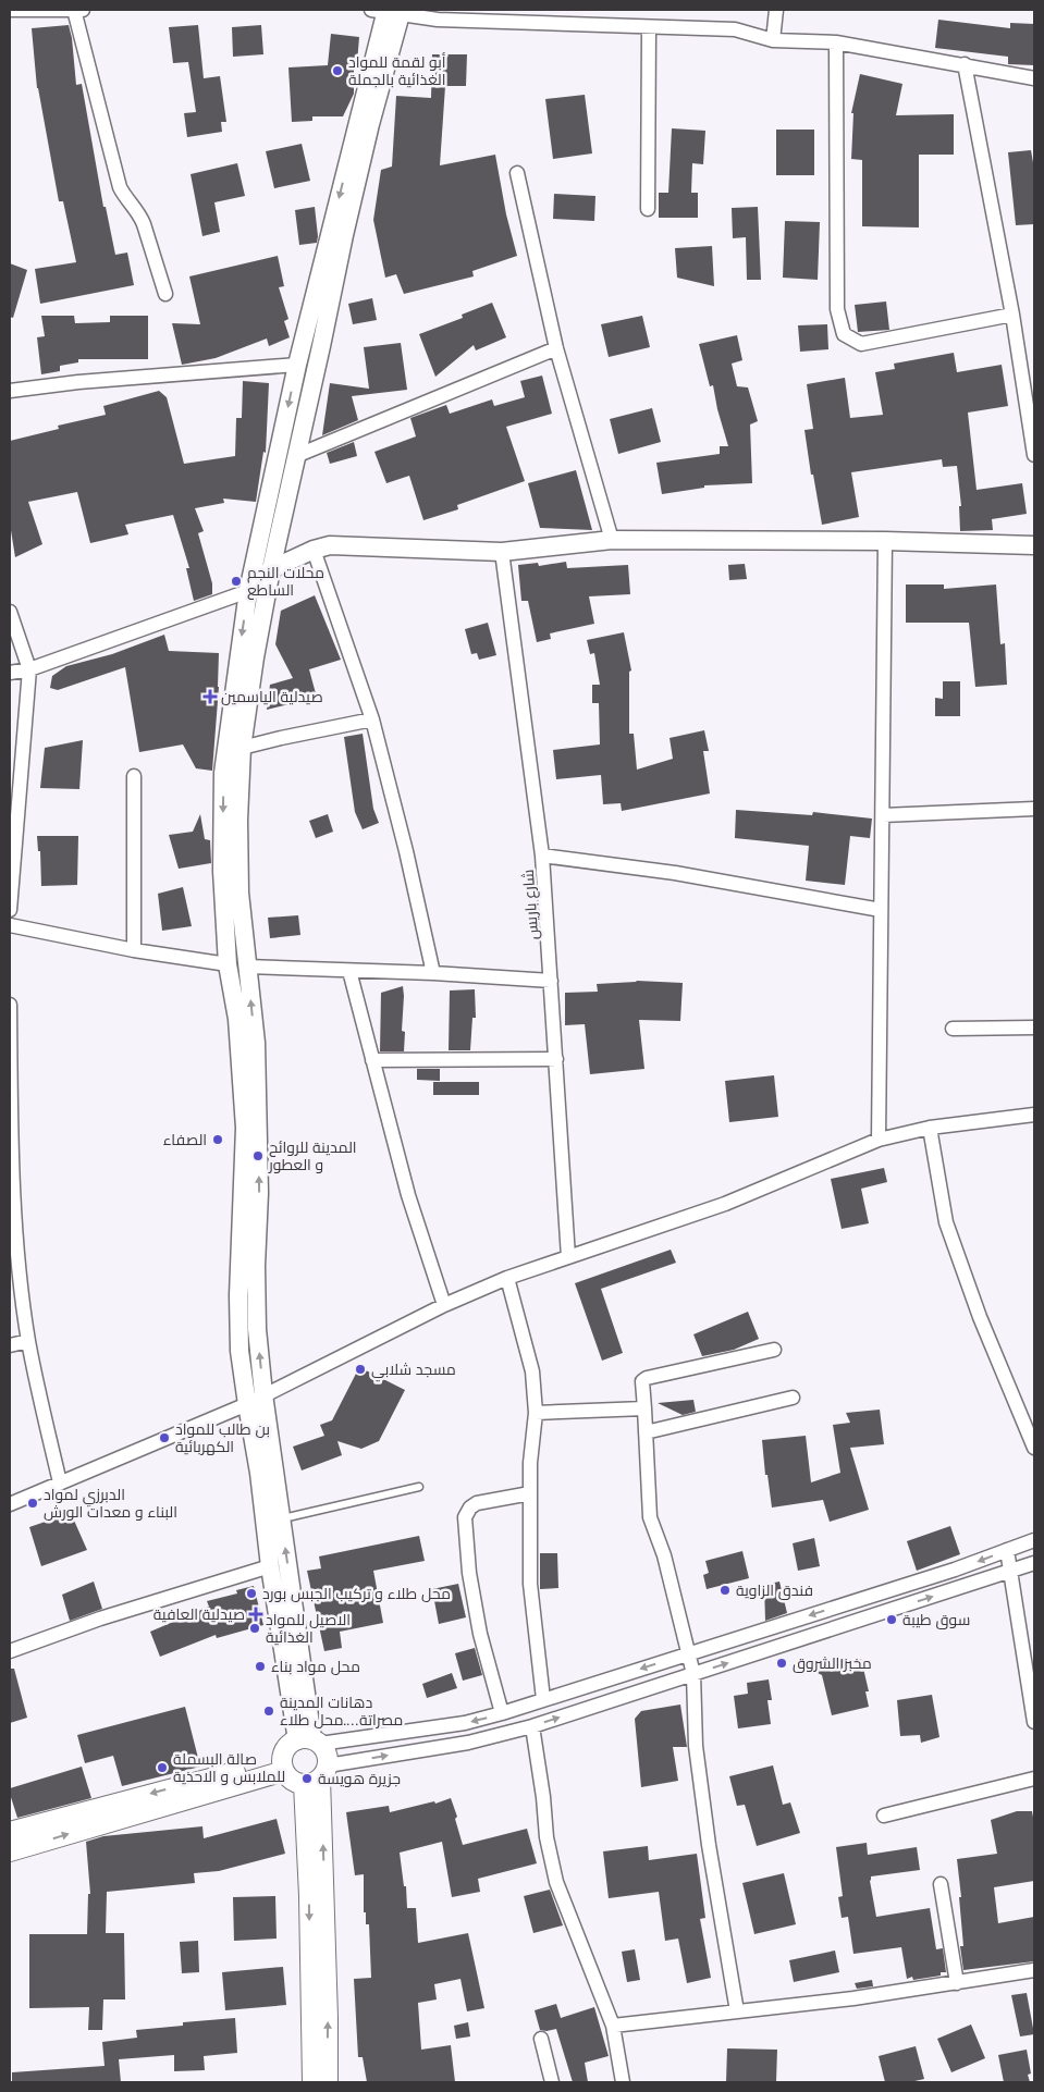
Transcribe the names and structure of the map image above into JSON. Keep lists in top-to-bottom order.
{
  "streets": {
    "street": ["شارع باريس"]
  },
  "places": {
    "other": [
      "أبو لقمة للمواد الغذائية بالجملة",
      "محلات النجم الساطع",
      "الصفاء",
      "المدينة للروائح و العطور",
      "مسجد شلابي",
      "بن طالب للمواد الكهربائية",
      "الدبرزي لمواد البناء و معدات الورش",
      "فندق الزاوية",
      "محل طلاء و تركيب الجبس بورد",
      "سوق طيبة",
      "الاصيل للمواد الغذائية",
      "مخبز الشروق",
      "محل مواد بناء",
      "دهانات المدينة مصراتة....محل طلاء",
      "صالة البسملة للملابس و الاحذية",
      "جزيرة هويسة"
    ],
    "health": ["صيدلية الياسمين", "صيدلية العافية"]
  }
}
